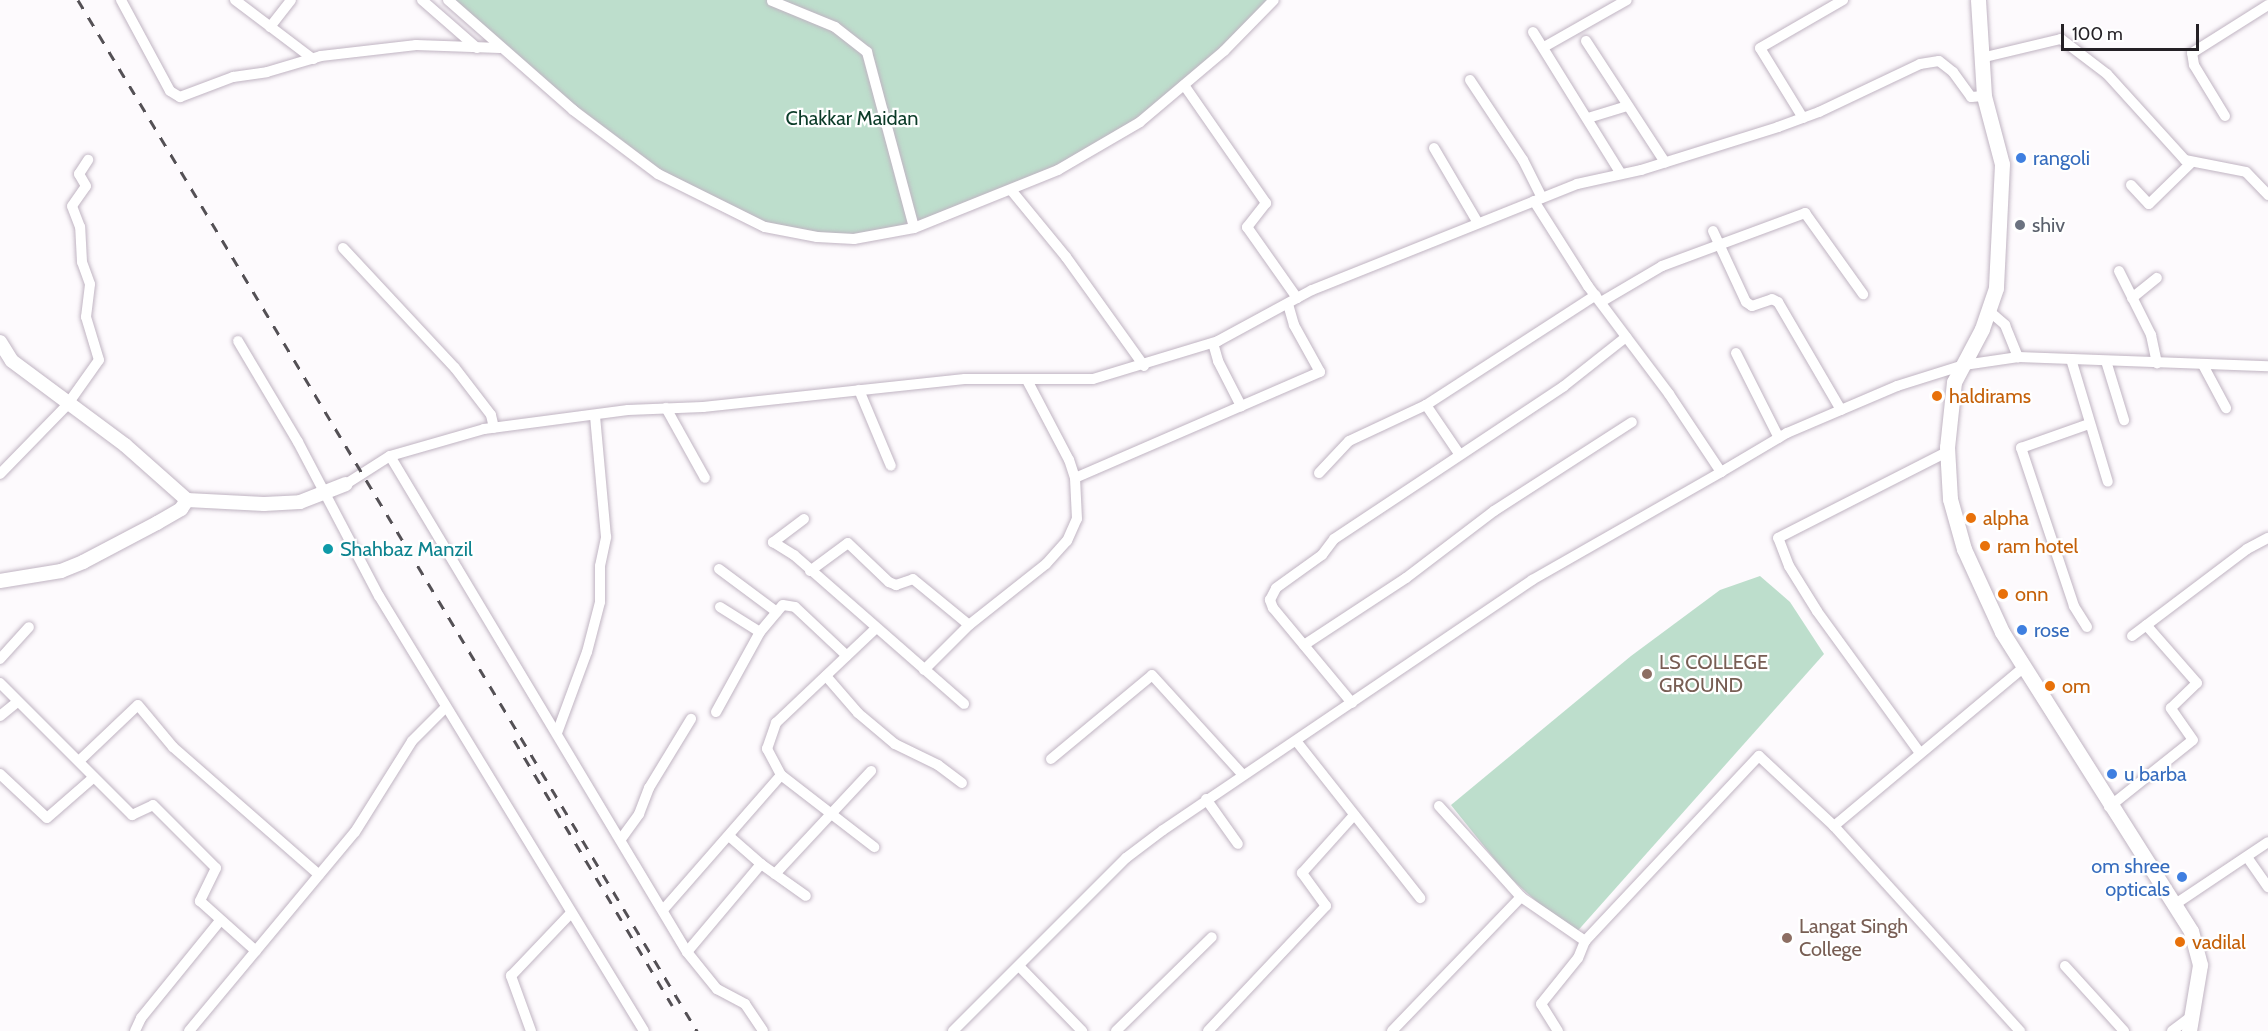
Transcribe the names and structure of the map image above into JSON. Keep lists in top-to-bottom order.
{
  "parks": ["Chakkar Maidan"],
  "places": [
    "rangoli",
    "shiv",
    "haldirams",
    "alpha",
    "ram hotel",
    "Shahbaz Manzil",
    "onn",
    "rose",
    "LS COLLEGE GROUND",
    "om",
    "u barba",
    "om shree opticals",
    "Langat Singh College",
    "vadilal"
  ],
  "scale_bar": "100 m"
}
